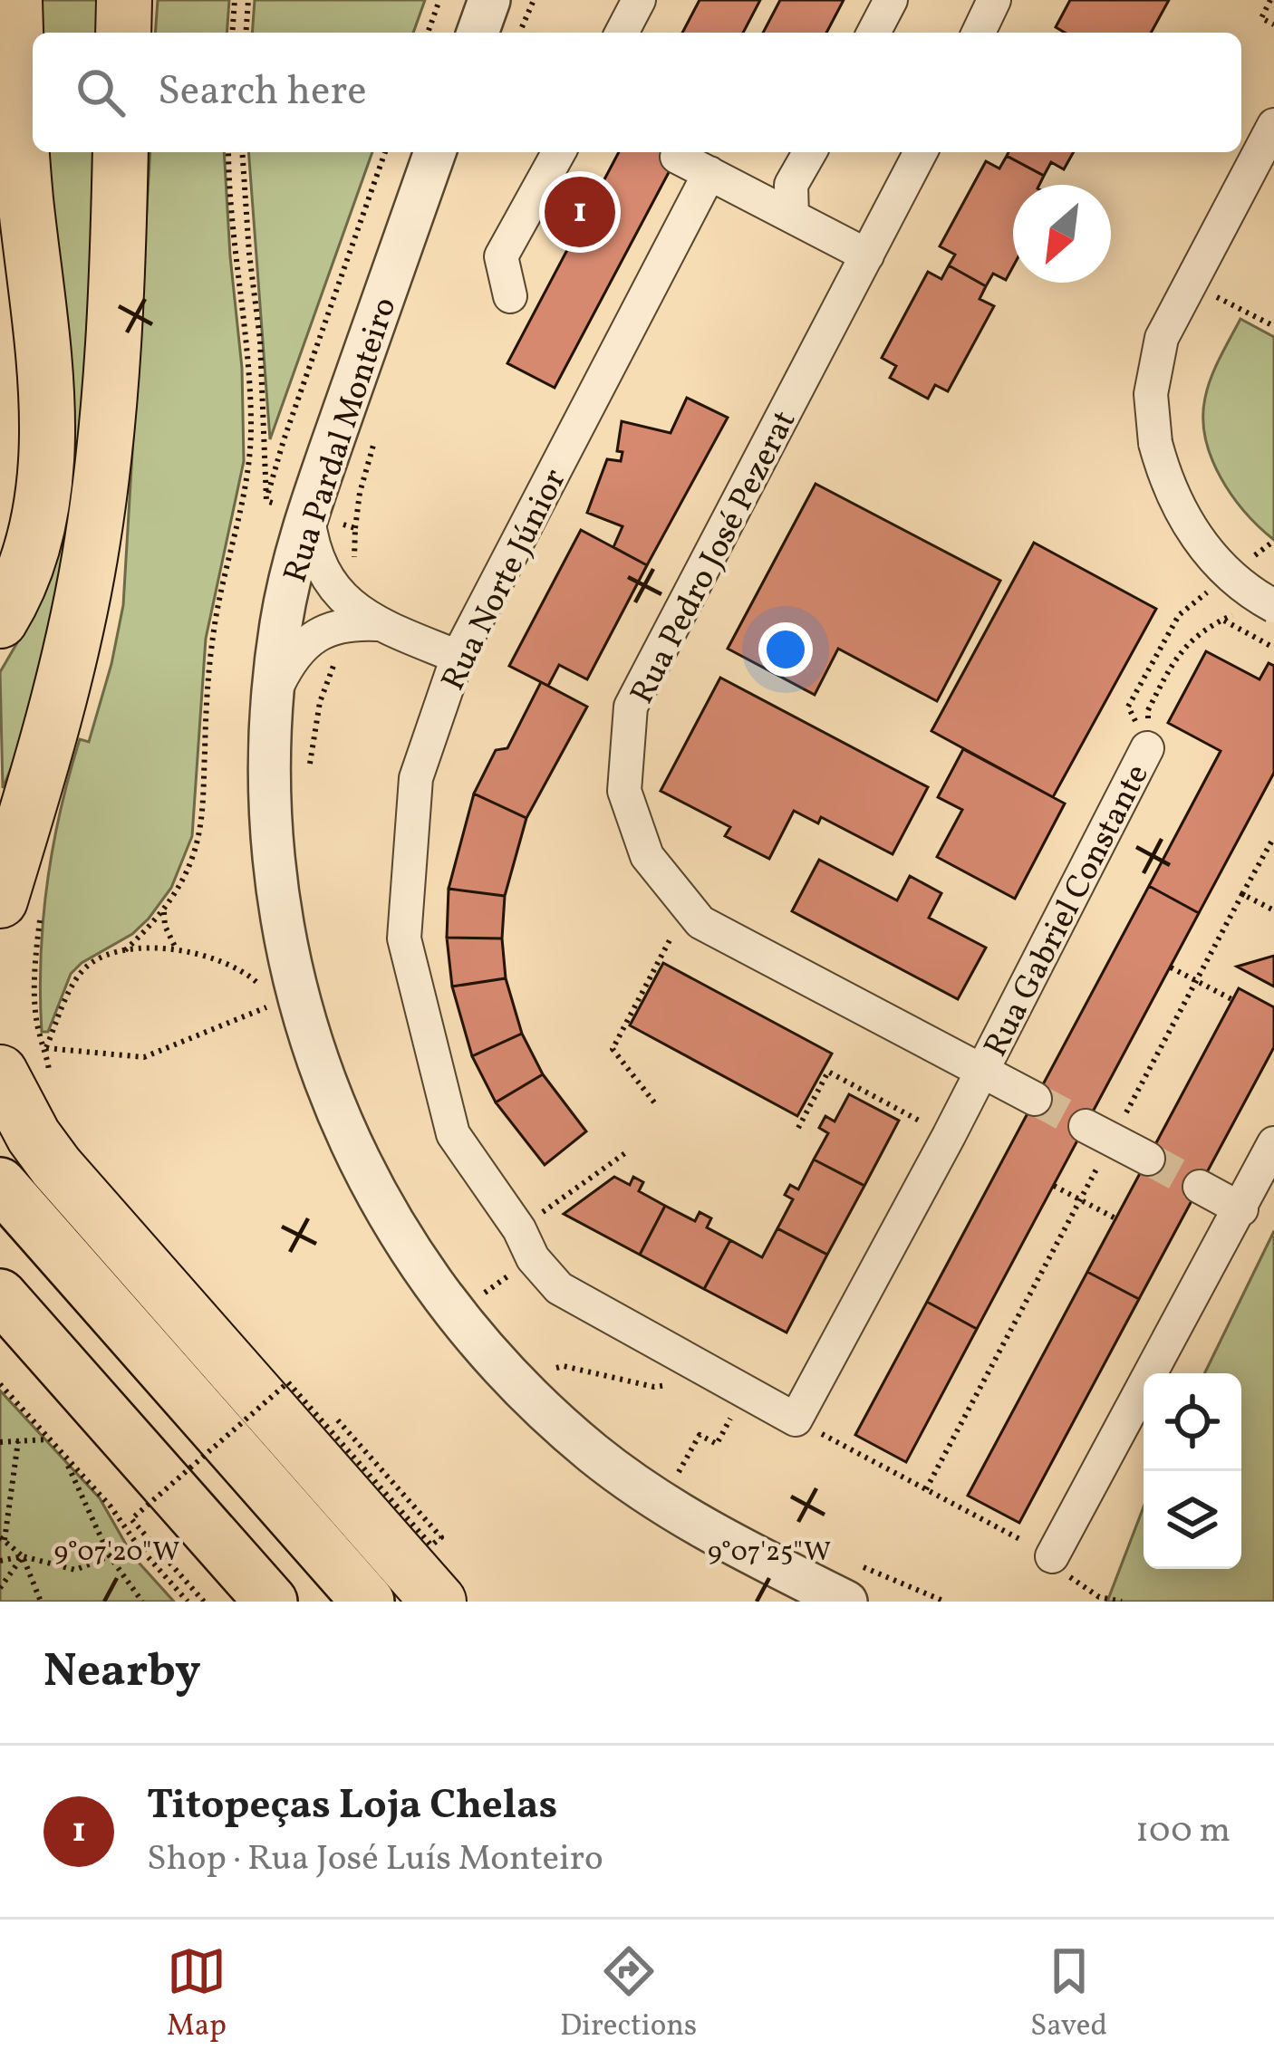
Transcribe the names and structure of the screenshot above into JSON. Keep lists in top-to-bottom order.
{
  "streets": {
    "street": [
      "Rua Pardal Monteiro",
      "Rua Pedro José Pezerat",
      "Rua Norte Júnior",
      "Rua Gabriel Constante"
    ]
  },
  "crossings": [
    ["Rua Pedro José Pezerat", "Rua Gabriel Constante"]
  ],
  "north": "bottom left",
  "page": {
    "search": "Search here",
    "pins": "1",
    "heading": "Nearby",
    "list": [
      {
        "mark": "1",
        "name": "Titopeças Loja Chelas",
        "note": "Shop · Rua José Luís Monteiro",
        "value": "100 m"
      }
    ],
    "nav": ["Map", "Directions", "Saved"]
  },
  "coordinates": ["9°07'20\"W", "9°07'25\"W"]
}
